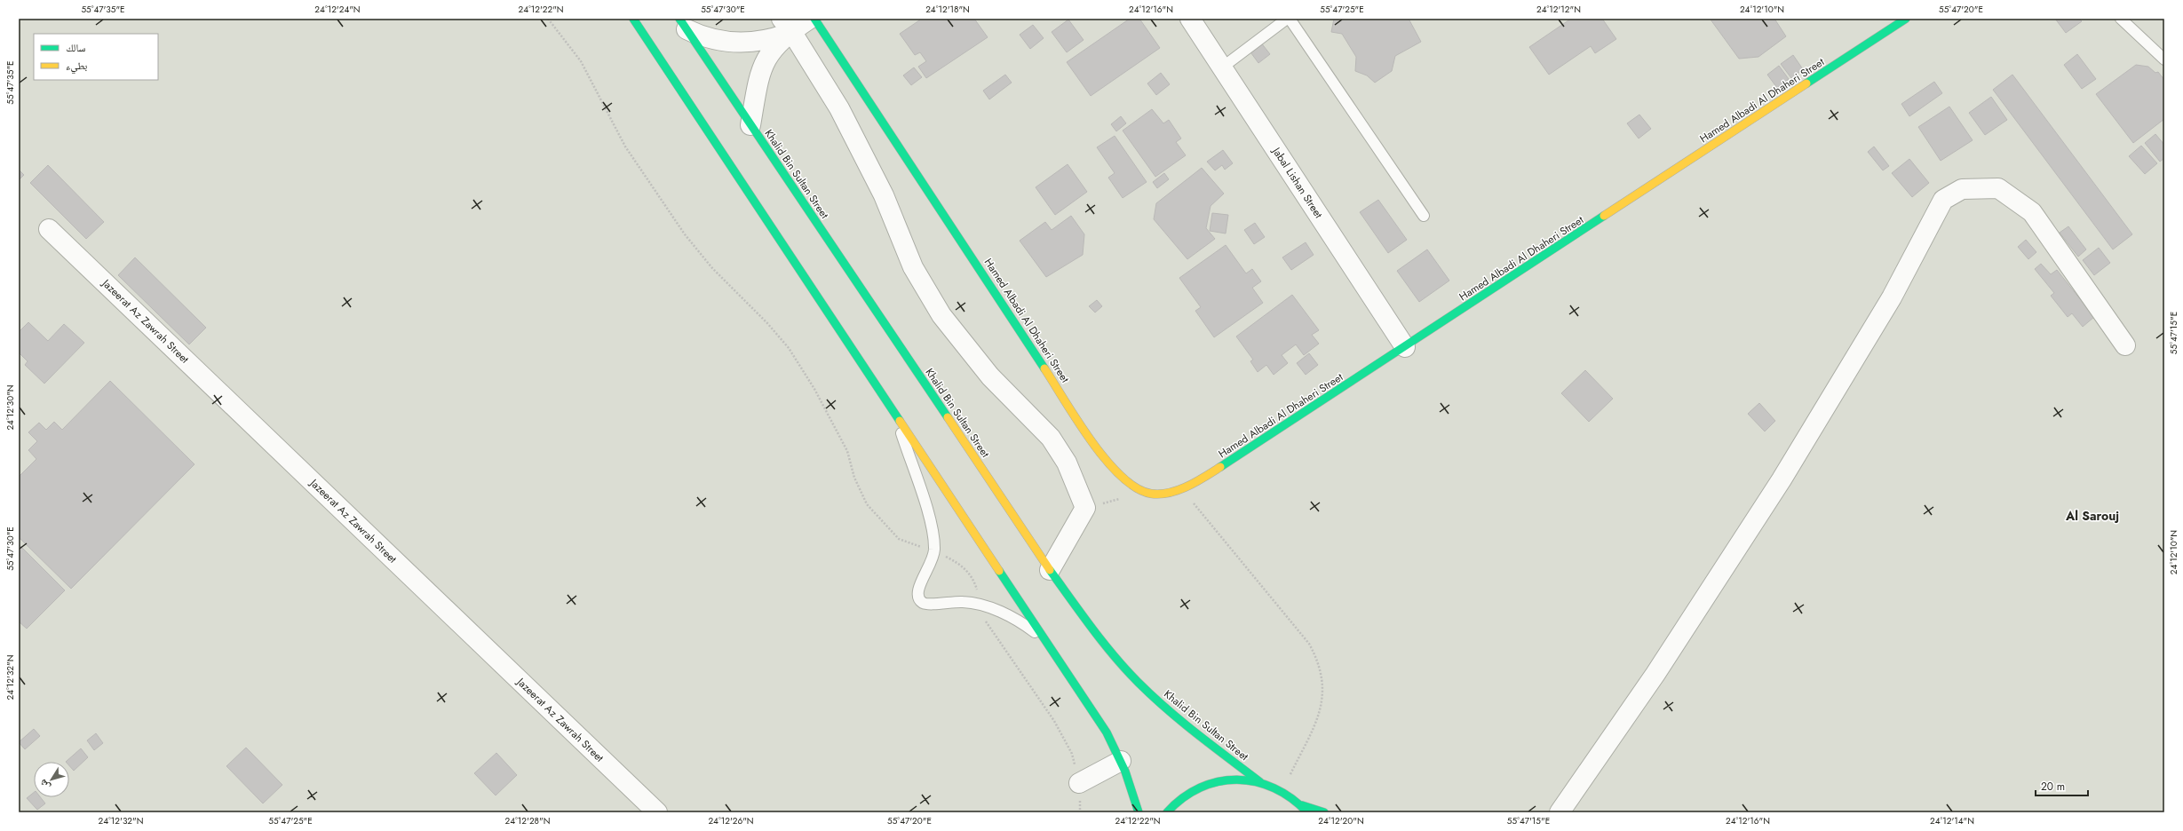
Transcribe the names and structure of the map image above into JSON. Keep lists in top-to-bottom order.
{
  "streets": {
    "main road": ["Hamed Albadi Al Dhaheri Street", "Khalid Bin Sultan Street"],
    "street": ["Jabal Lishan Street", "Jazeerat Az Zawrah Street"]
  },
  "crossings": [
    ["Hamed Albadi Al Dhaheri Street", "Jabal Lishan Street"]
  ],
  "districts": ["Al Sarouj"],
  "legend": ["سالك", "بطيء"],
  "scale_bar": "20 m",
  "north": "bottom left",
  "coordinates": [
    "55°47'35\"E",
    "24°12'24\"N",
    "24°12'22\"N",
    "55°47'30\"E",
    "24°12'18\"N",
    "24°12'16\"N",
    "55°47'25\"E",
    "24°12'12\"N",
    "24°12'10\"N",
    "55°47'20\"E",
    "55°47'15\"E",
    "24°12'30\"N",
    "24°12'32\"N",
    "24°12'28\"N",
    "24°12'26\"N",
    "24°12'20\"N",
    "24°12'14\"N"
  ]
}
